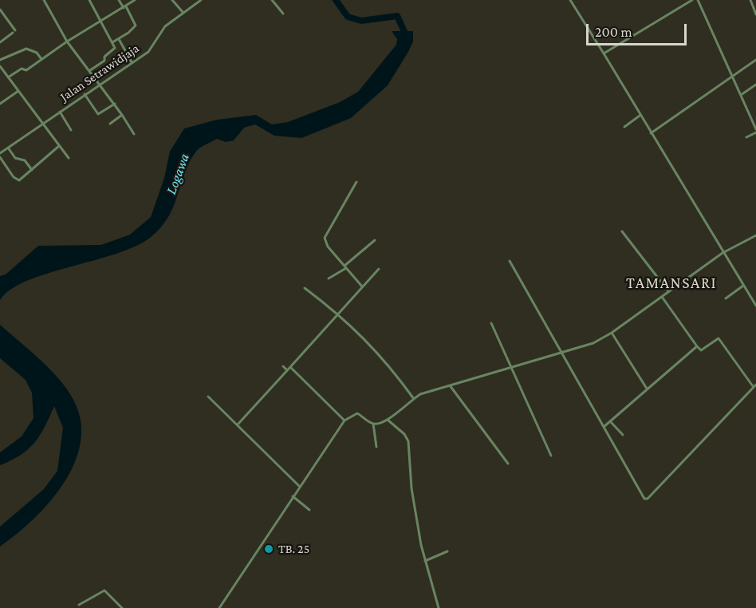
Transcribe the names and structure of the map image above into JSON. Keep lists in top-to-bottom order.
{
  "streets": {
    "street": ["Jalan Setrawidjaja"]
  },
  "districts": ["TAMANSARI"],
  "water": ["Logawa"],
  "places": ["TB. 25"],
  "scale_bar": "200 m"
}
